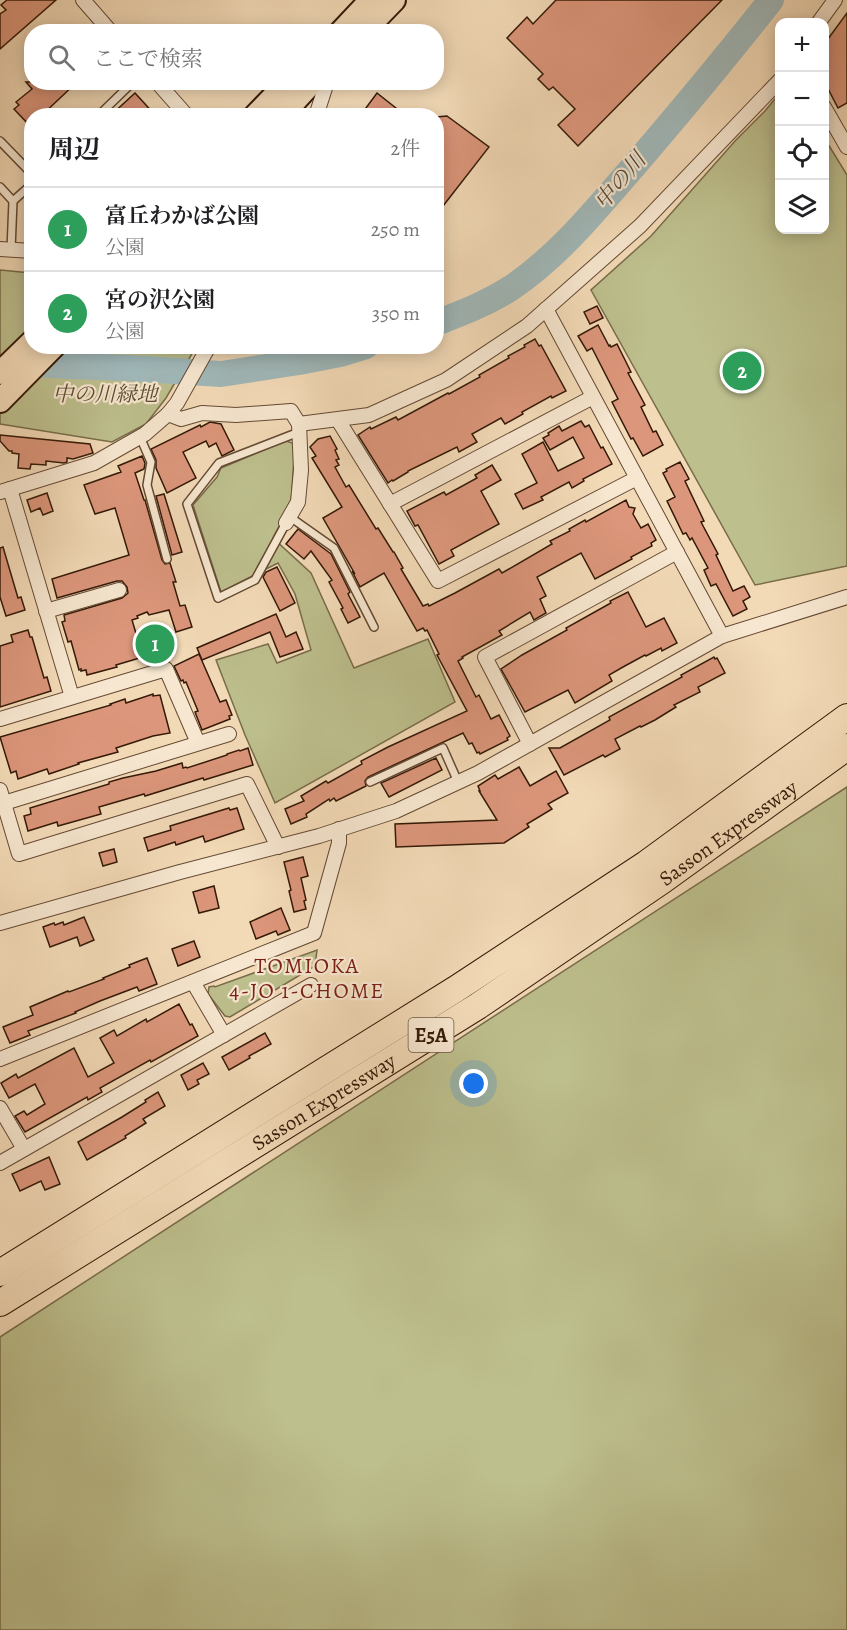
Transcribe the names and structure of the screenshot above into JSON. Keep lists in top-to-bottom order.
{
  "streets": {
    "highway": ["Sasson Expressway", "E5A"]
  },
  "districts": ["TOMIOKA 4-JO 1-CHOME"],
  "water": ["中の川"],
  "parks": ["中の川緑地"],
  "page": {
    "map_buttons": ["+", "−"],
    "search": "ここで検索",
    "heading": ["周辺", "2件"],
    "list": [
      {
        "mark": "1",
        "name": "富丘わかば公園",
        "note": "公園",
        "value": "250 m"
      },
      {
        "mark": "2",
        "name": "宮の沢公園",
        "note": "公園",
        "value": "350 m"
      }
    ],
    "pins": ["2", "1"]
  }
}
